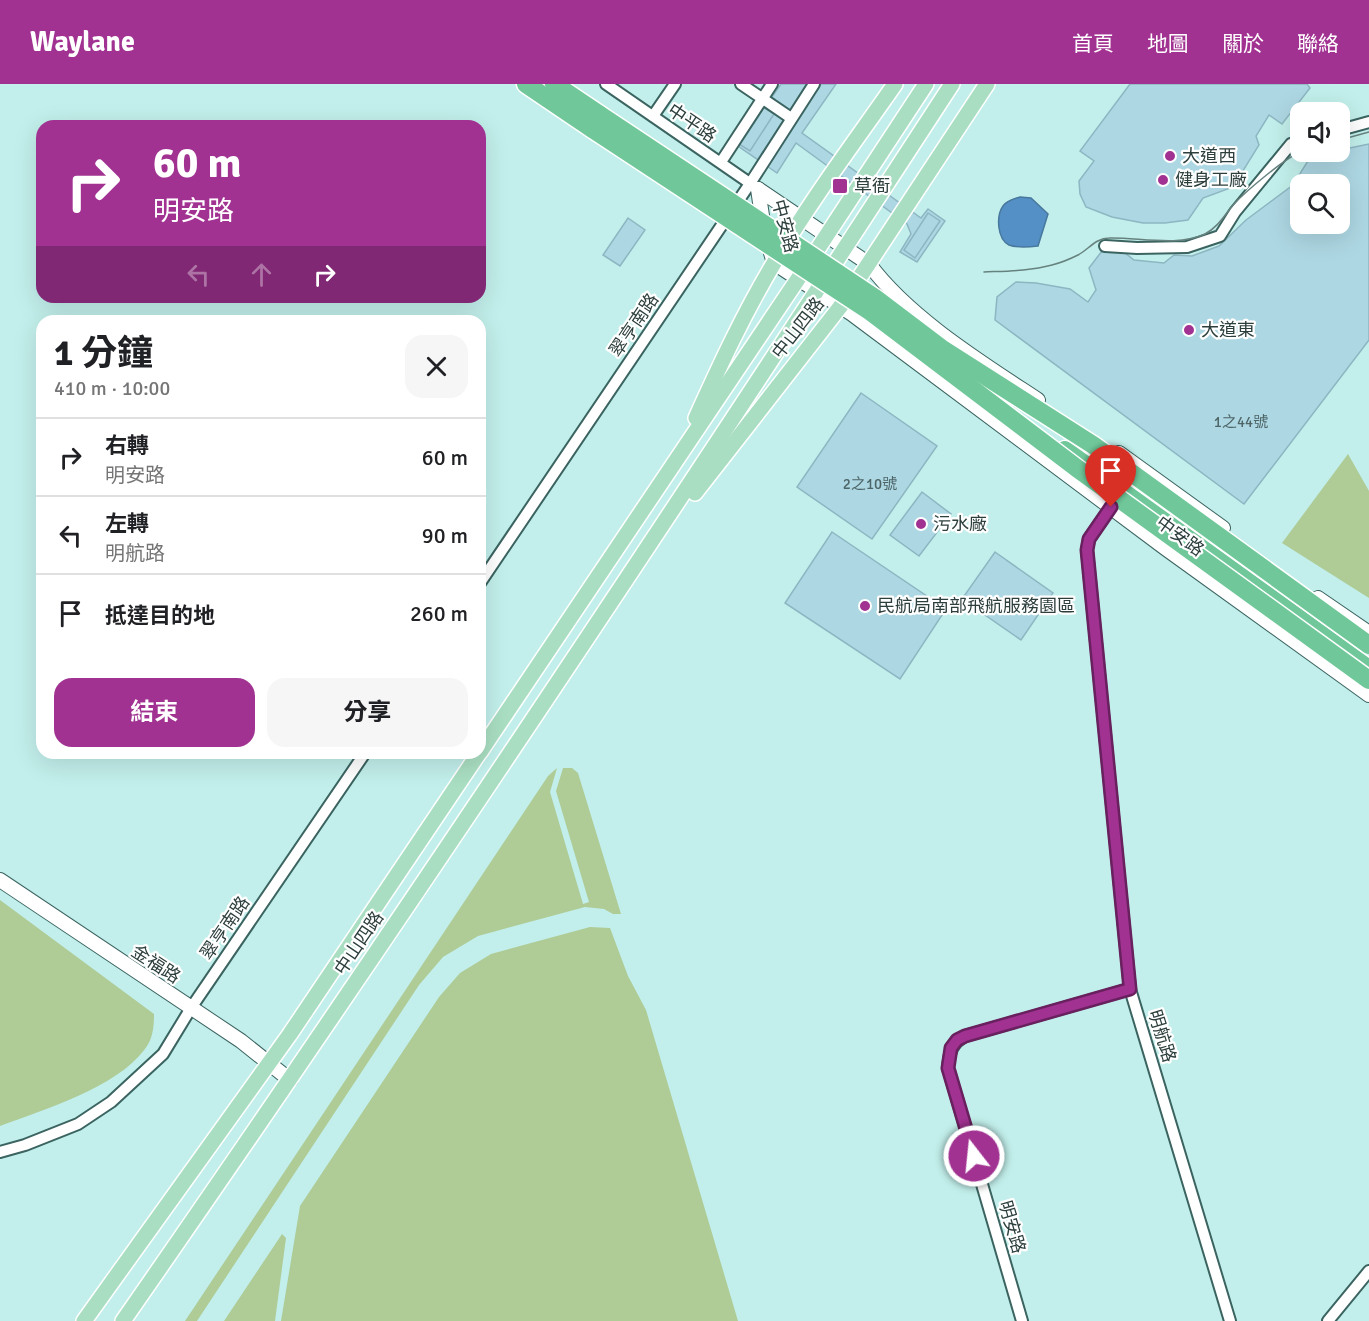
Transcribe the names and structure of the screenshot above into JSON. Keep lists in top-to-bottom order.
{
  "streets": {
    "main road": ["中山四路"],
    "street": [
      "中平路",
      "中安路",
      "翠亨南路",
      "金福路",
      "明航路",
      "明安路"
    ]
  },
  "crossings": [
    ["中平路", "中安路"],
    ["中平路", "翠亨南路"],
    ["中安路", "翠亨南路"],
    ["中安路", "中山四路"],
    ["中安路", "明航路"],
    ["翠亨南路", "金福路"],
    ["中山四路", "金福路"],
    ["明航路", "明安路"]
  ],
  "places": {
    "other": [
      "大道西",
      "健身工廠",
      "大道東",
      "污水廠",
      "民航局南部飛航服務園區"
    ],
    "transit": ["草衙"]
  },
  "house_numbers": ["1之44號", "2之10號"],
  "page": {
    "header": "Waylane",
    "nav": [
      "首頁",
      "地圖",
      "關於",
      "聯絡"
    ],
    "turn": ["60 m", "明安路"],
    "heading": ["1 分鐘", "410 m · 10:00"],
    "list": [
      {
        "name": "右轉",
        "note": "明安路",
        "value": "60 m"
      },
      {
        "name": "左轉",
        "note": "明航路",
        "value": "90 m"
      },
      {
        "name": "抵達目的地",
        "value": "260 m"
      }
    ],
    "buttons": ["結束", "分享"]
  }
}
